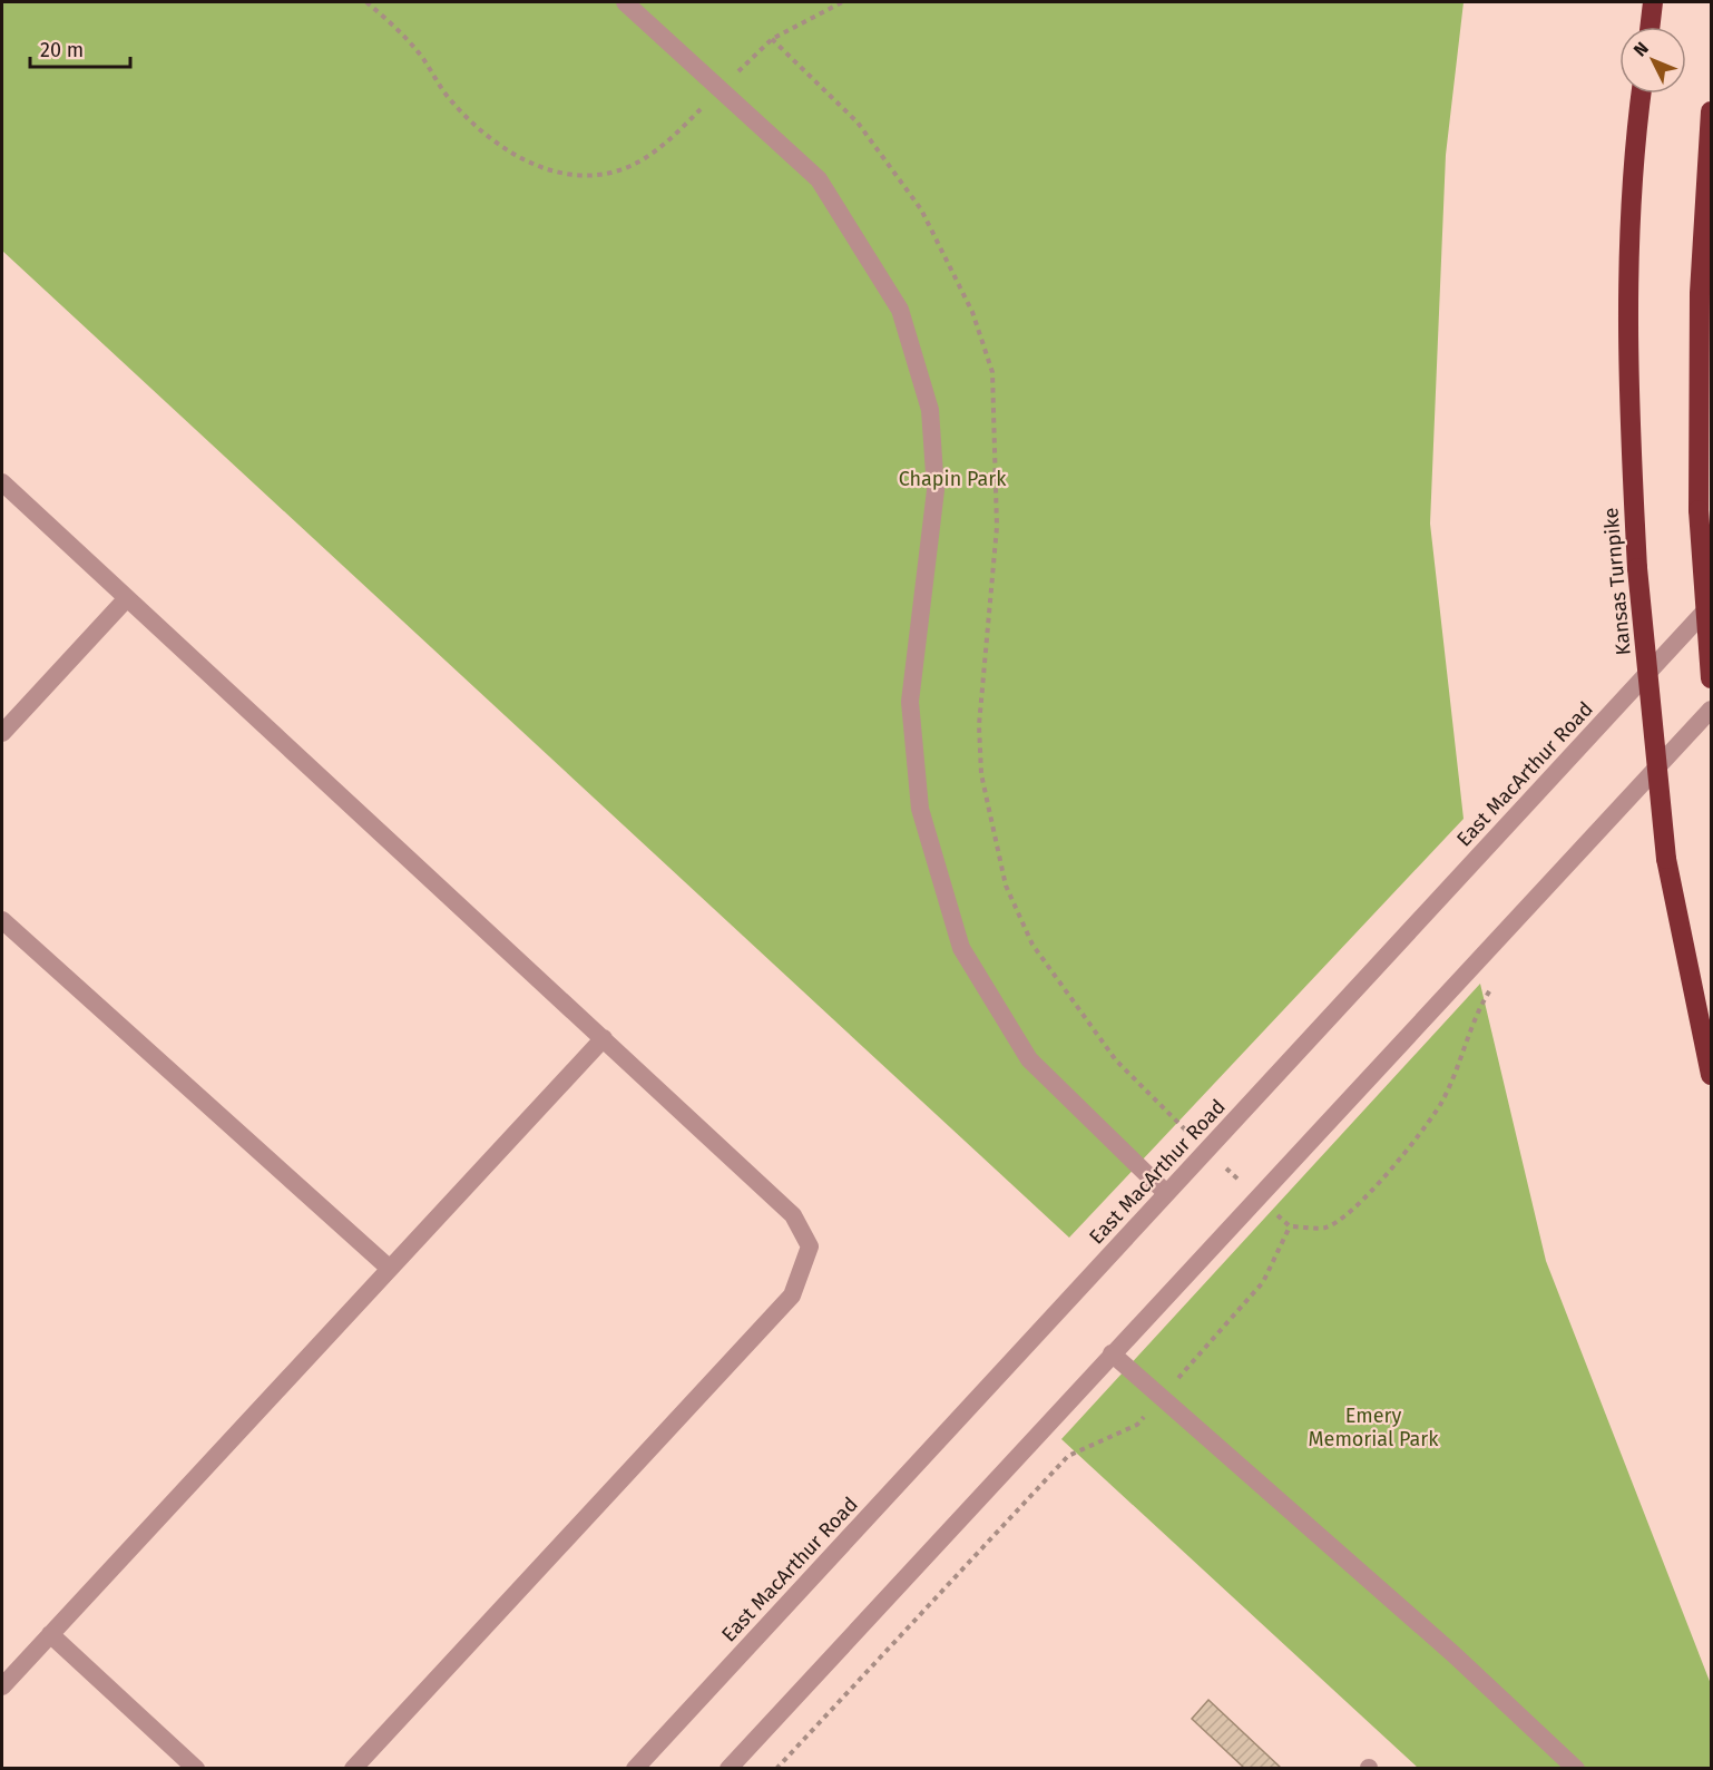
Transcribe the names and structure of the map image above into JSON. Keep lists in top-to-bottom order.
{
  "streets": {
    "highway": ["Kansas Turnpike"],
    "street": ["East MacArthur Road"]
  },
  "parks": ["Chapin Park", "Emery Memorial Park"],
  "scale_bar": "20 m",
  "north": "top left"
}
